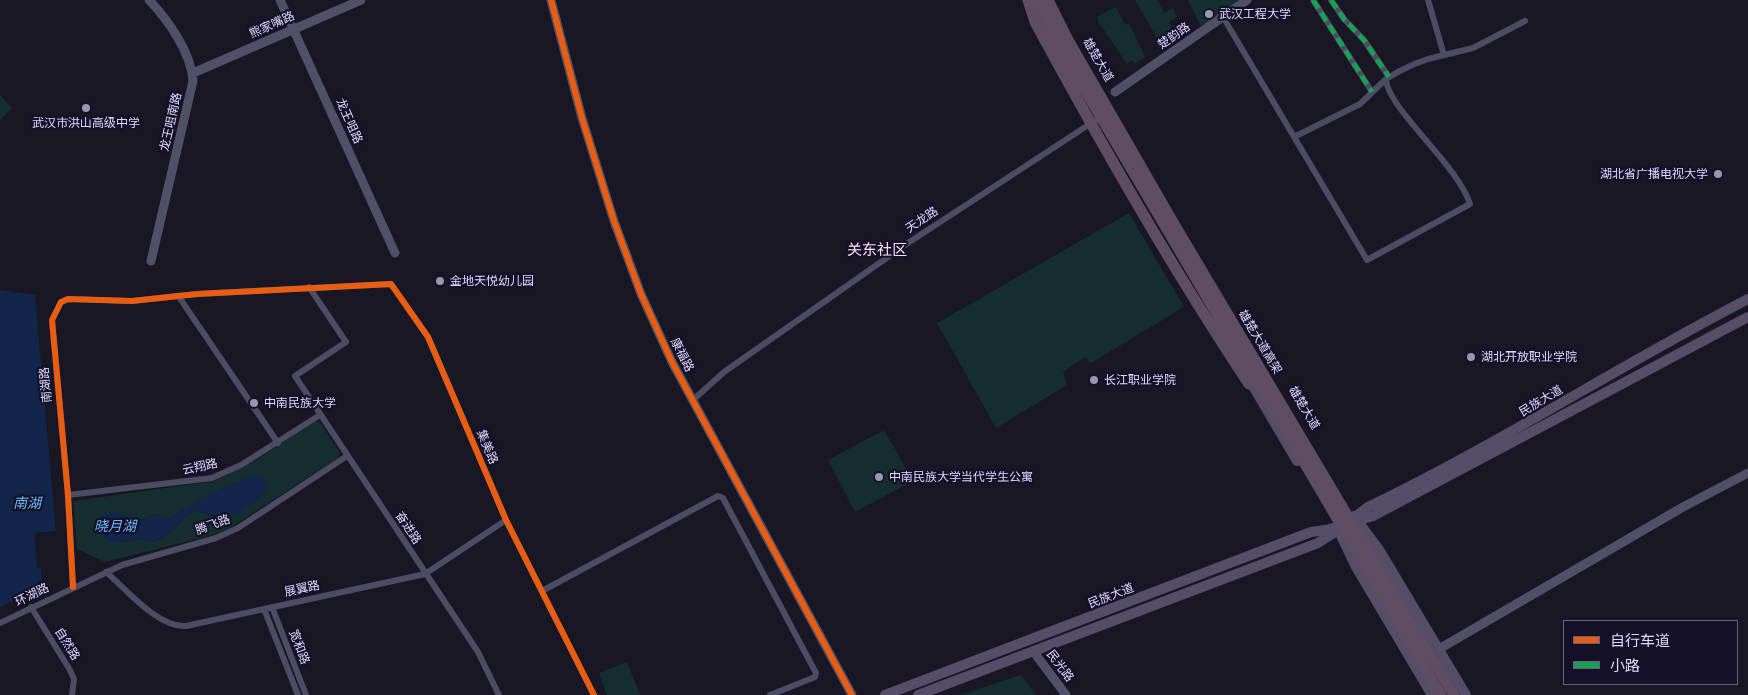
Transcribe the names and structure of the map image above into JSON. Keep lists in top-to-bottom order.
{
  "streets": {
    "highway": ["雄楚大道高架"],
    "main road": ["雄楚大道", "民族大道"],
    "street": [
      "熊家嘴路",
      "楚韵路",
      "龙王咀路",
      "龙王咀南路",
      "天龙路",
      "康福路",
      "南湖路",
      "集美路",
      "云翔路",
      "腾飞路",
      "奋进路",
      "展翼路",
      "环湖路",
      "自然路",
      "宽和路",
      "民光路"
    ]
  },
  "crossings": [
    ["熊家嘴路", "龙王咀路"],
    ["熊家嘴路", "龙王咀南路"],
    ["雄楚大道", "天龙路"],
    ["雄楚大道", "民族大道"],
    ["天龙路", "康福路"],
    ["南湖路", "集美路"],
    ["南湖路", "云翔路"],
    ["南湖路", "腾飞路"],
    ["南湖路", "奋进路"],
    ["南湖路", "环湖路"],
    ["民族大道", "民光路"],
    ["集美路", "奋进路"],
    ["集美路", "展翼路"],
    ["云翔路", "奋进路"],
    ["腾飞路", "奋进路"],
    ["腾飞路", "展翼路"],
    ["腾飞路", "环湖路"],
    ["奋进路", "展翼路"],
    ["展翼路", "宽和路"],
    ["环湖路", "自然路"]
  ],
  "districts": ["关东社区"],
  "water": ["南湖", "晓月湖"],
  "places": [
    "武汉工程大学",
    "武汉市洪山高级中学",
    "湖北省广播电视大学",
    "金地天悦幼儿园",
    "湖北开放职业学院",
    "长江职业学院",
    "中南民族大学",
    "中南民族大学当代学生公寓"
  ],
  "legend": ["自行车道", "小路"]
}
